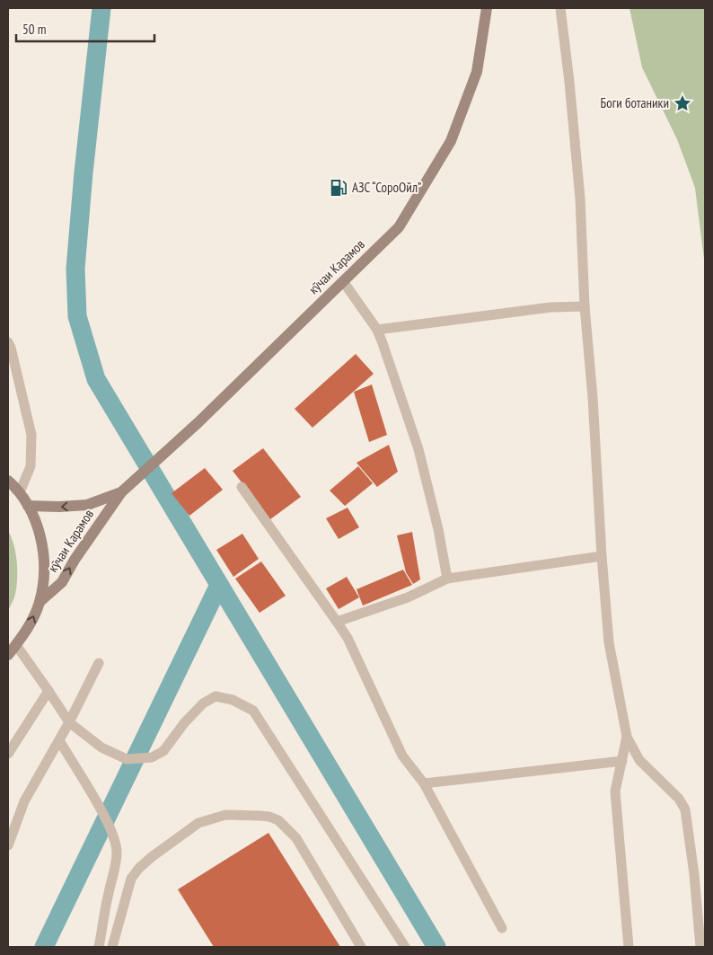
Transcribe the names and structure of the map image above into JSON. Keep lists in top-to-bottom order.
{
  "streets": {
    "main road": ["кӯчаи Карамов"]
  },
  "places": {
    "place": ["Боги ботаники"],
    "fuel station": ["АЗС “СороОйл”"]
  },
  "scale_bar": "50 m"
}
